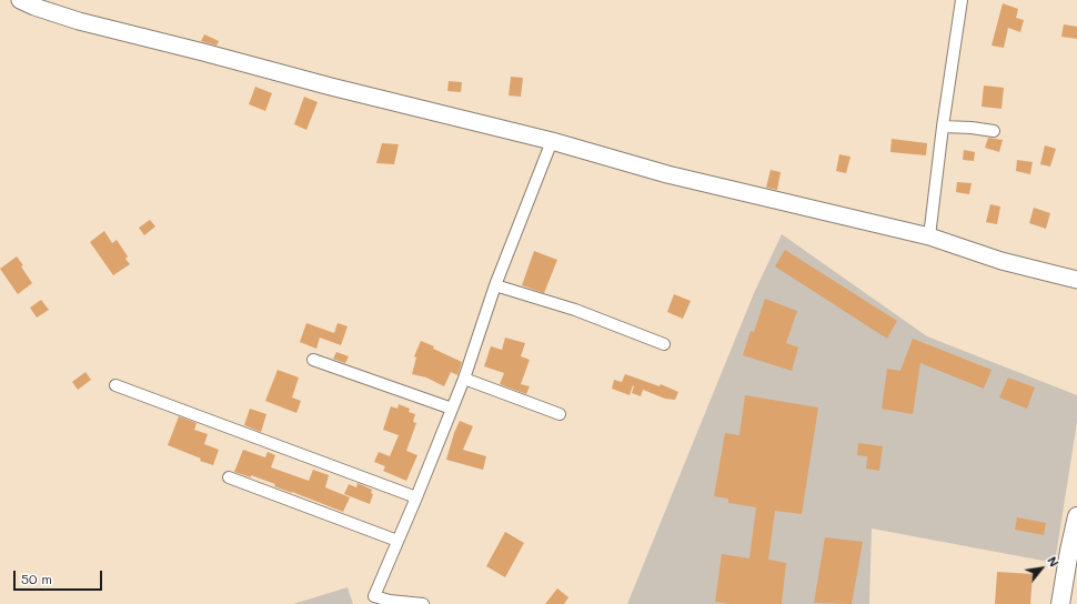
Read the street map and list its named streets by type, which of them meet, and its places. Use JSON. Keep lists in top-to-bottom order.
{
  "scale_bar": "50 m",
  "north": "top right"
}
